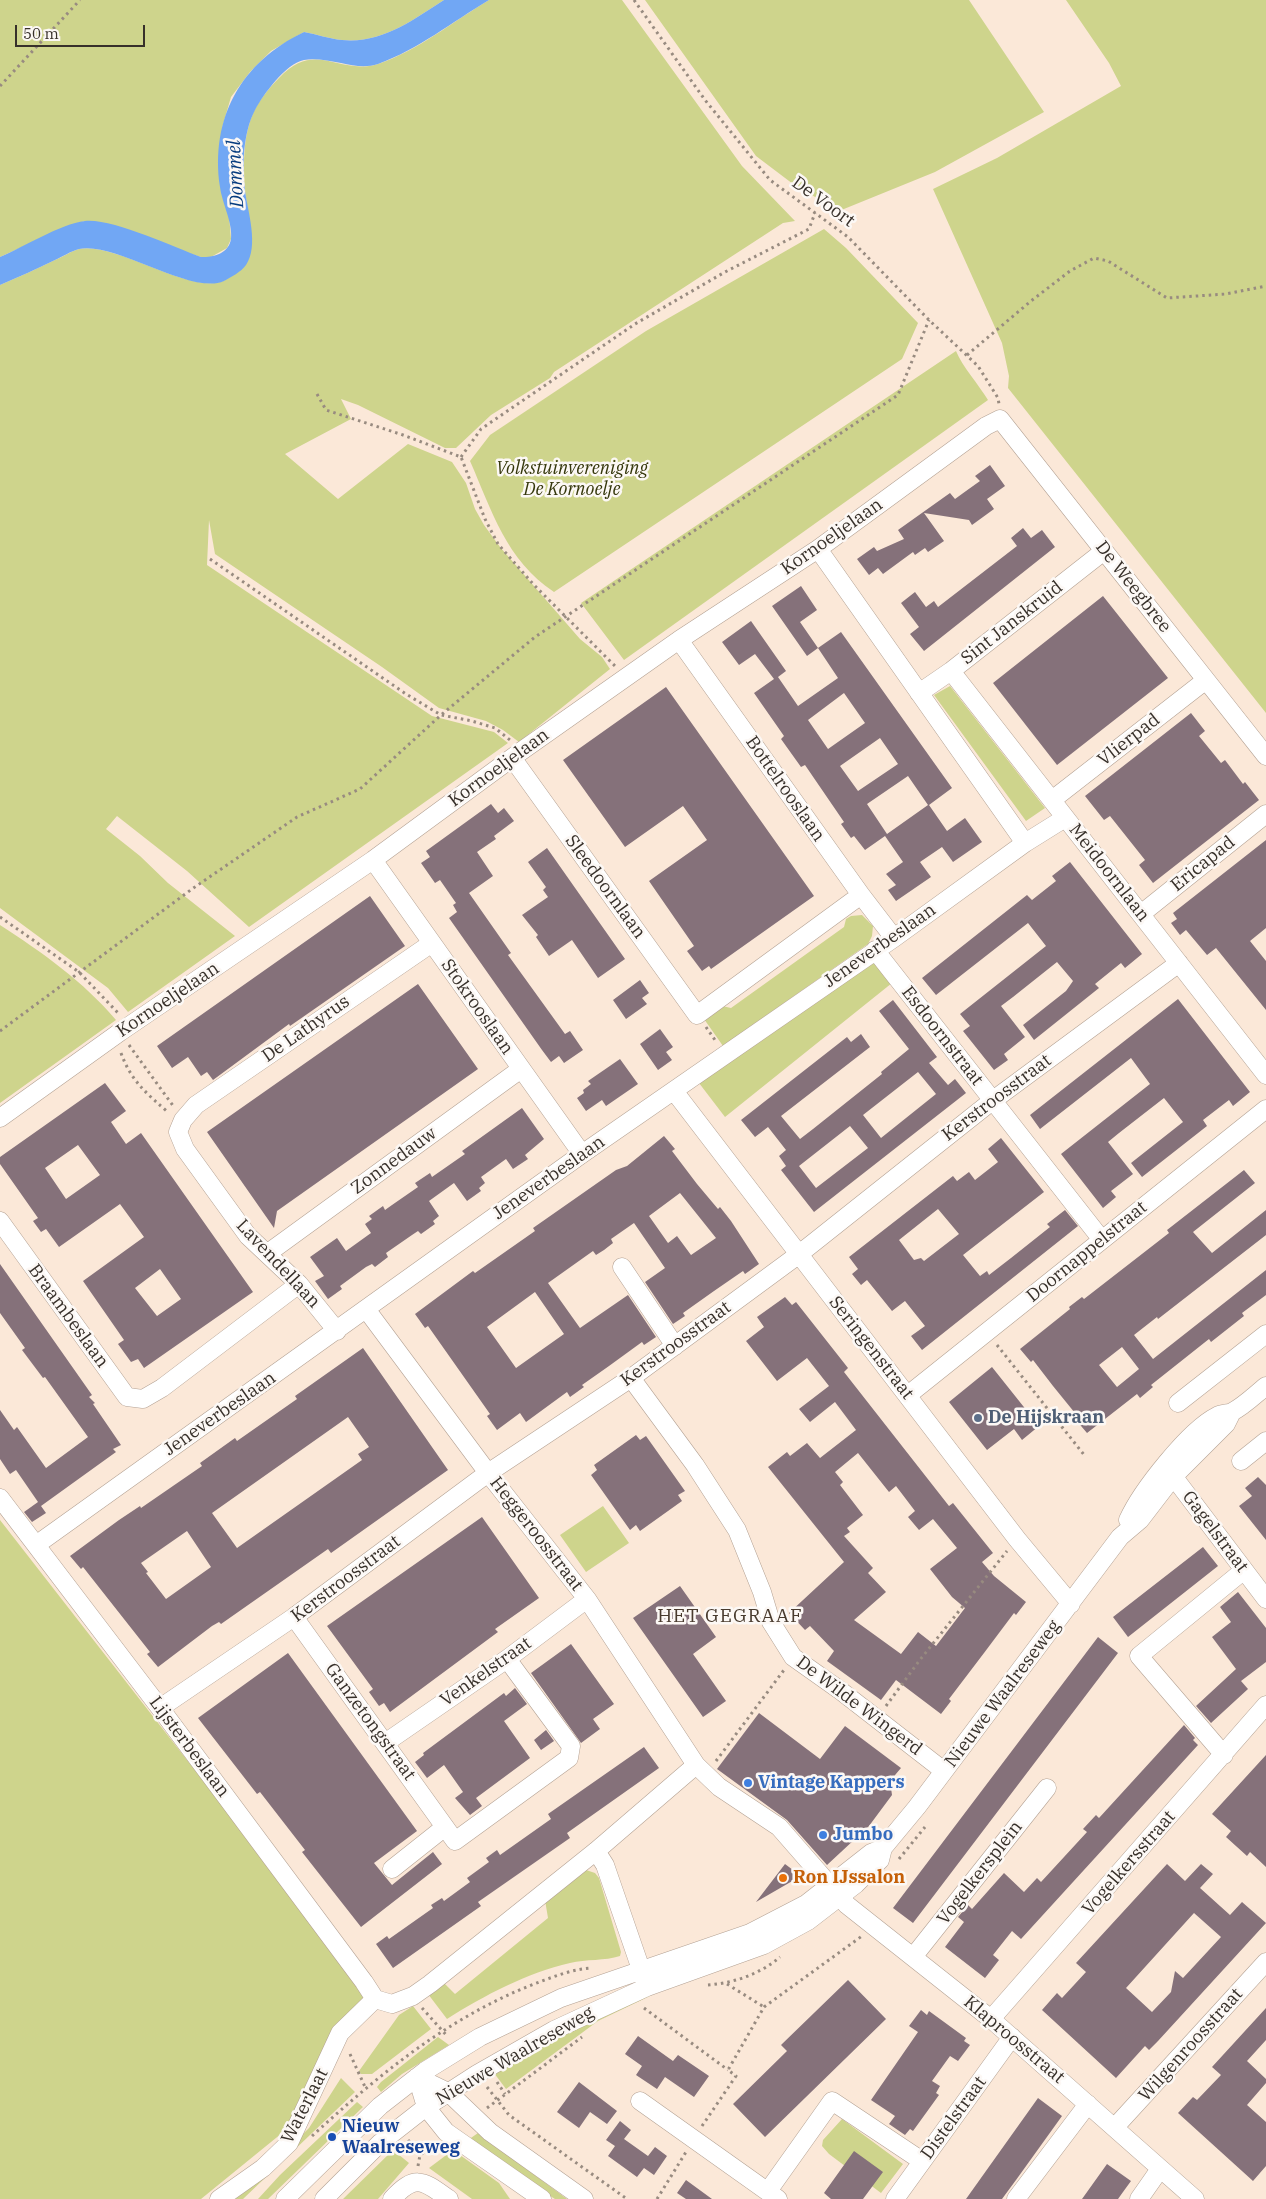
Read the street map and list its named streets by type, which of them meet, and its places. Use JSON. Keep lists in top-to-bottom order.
{
  "streets": {
    "street": [
      "Kornoeljelaan",
      "De Weegbree",
      "Sint Janskruid",
      "Vlierpad",
      "Bottelrooslaan",
      "Ericapad",
      "Meidoornlaan",
      "Sleedoornlaan",
      "Jeneverbeslaan",
      "Stokrooslaan",
      "De Lathyrus",
      "Esdoornstraat",
      "Kerstroosstraat",
      "Zonnedauw",
      "Doornappelstraat",
      "Lavendellaan",
      "Braambeslaan",
      "Seringenstraat",
      "Gagelstraat",
      "Heggeroosstraat",
      "Venkelstraat",
      "Nieuwe Waalreseweg",
      "De Wilde Wingerd",
      "Ganzetongstraat",
      "Lijsterbeslaan",
      "Vogelkersstraat",
      "Vogelkersplein",
      "Klaproosstraat",
      "Wilgenroosstraat",
      "Waterlaat",
      "Distelstraat"
    ],
    "path": ["De Voort"]
  },
  "crossings": [
    ["De Voort", "Kornoeljelaan"],
    ["De Voort", "De Weegbree"],
    ["Kornoeljelaan", "De Weegbree"],
    ["Kornoeljelaan", "Bottelrooslaan"],
    ["Kornoeljelaan", "Sleedoornlaan"],
    ["Kornoeljelaan", "Stokrooslaan"],
    ["De Weegbree", "Sint Janskruid"],
    ["De Weegbree", "Vlierpad"],
    ["Sint Janskruid", "Meidoornlaan"],
    ["Vlierpad", "Meidoornlaan"],
    ["Bottelrooslaan", "Jeneverbeslaan"],
    ["Ericapad", "Meidoornlaan"],
    ["Meidoornlaan", "Jeneverbeslaan"],
    ["Meidoornlaan", "Kerstroosstraat"],
    ["Jeneverbeslaan", "Stokrooslaan"],
    ["Jeneverbeslaan", "Esdoornstraat"],
    ["Jeneverbeslaan", "Lavendellaan"],
    ["Jeneverbeslaan", "Seringenstraat"],
    ["Jeneverbeslaan", "Heggeroosstraat"],
    ["Jeneverbeslaan", "Lijsterbeslaan"],
    ["Stokrooslaan", "De Lathyrus"],
    ["Stokrooslaan", "Zonnedauw"],
    ["De Lathyrus", "Lavendellaan"],
    ["Esdoornstraat", "Kerstroosstraat"],
    ["Esdoornstraat", "Doornappelstraat"],
    ["Kerstroosstraat", "Seringenstraat"],
    ["Kerstroosstraat", "Heggeroosstraat"],
    ["Kerstroosstraat", "De Wilde Wingerd"],
    ["Kerstroosstraat", "Ganzetongstraat"],
    ["Kerstroosstraat", "Lijsterbeslaan"],
    ["Zonnedauw", "Lavendellaan"],
    ["Doornappelstraat", "Seringenstraat"],
    ["Lavendellaan", "Braambeslaan"],
    ["Seringenstraat", "Nieuwe Waalreseweg"],
    ["Gagelstraat", "Nieuwe Waalreseweg"],
    ["Heggeroosstraat", "Venkelstraat"],
    ["Venkelstraat", "Ganzetongstraat"],
    ["Nieuwe Waalreseweg", "De Wilde Wingerd"],
    ["Nieuwe Waalreseweg", "Klaproosstraat"],
    ["Lijsterbeslaan", "Waterlaat"],
    ["Vogelkersstraat", "Klaproosstraat"],
    ["Vogelkersplein", "Klaproosstraat"],
    ["Klaproosstraat", "Wilgenroosstraat"],
    ["Klaproosstraat", "Distelstraat"]
  ],
  "districts": ["HET GEGRAAF"],
  "water": ["Dommel"],
  "parks": ["Volkstuinvereniging De Kornoelje"],
  "places": [
    "De Hijskraan",
    "Vintage Kappers",
    "Jumbo",
    "Ron IJssalon",
    "Nieuw Waalreseweg"
  ],
  "scale_bar": "50 m"
}
